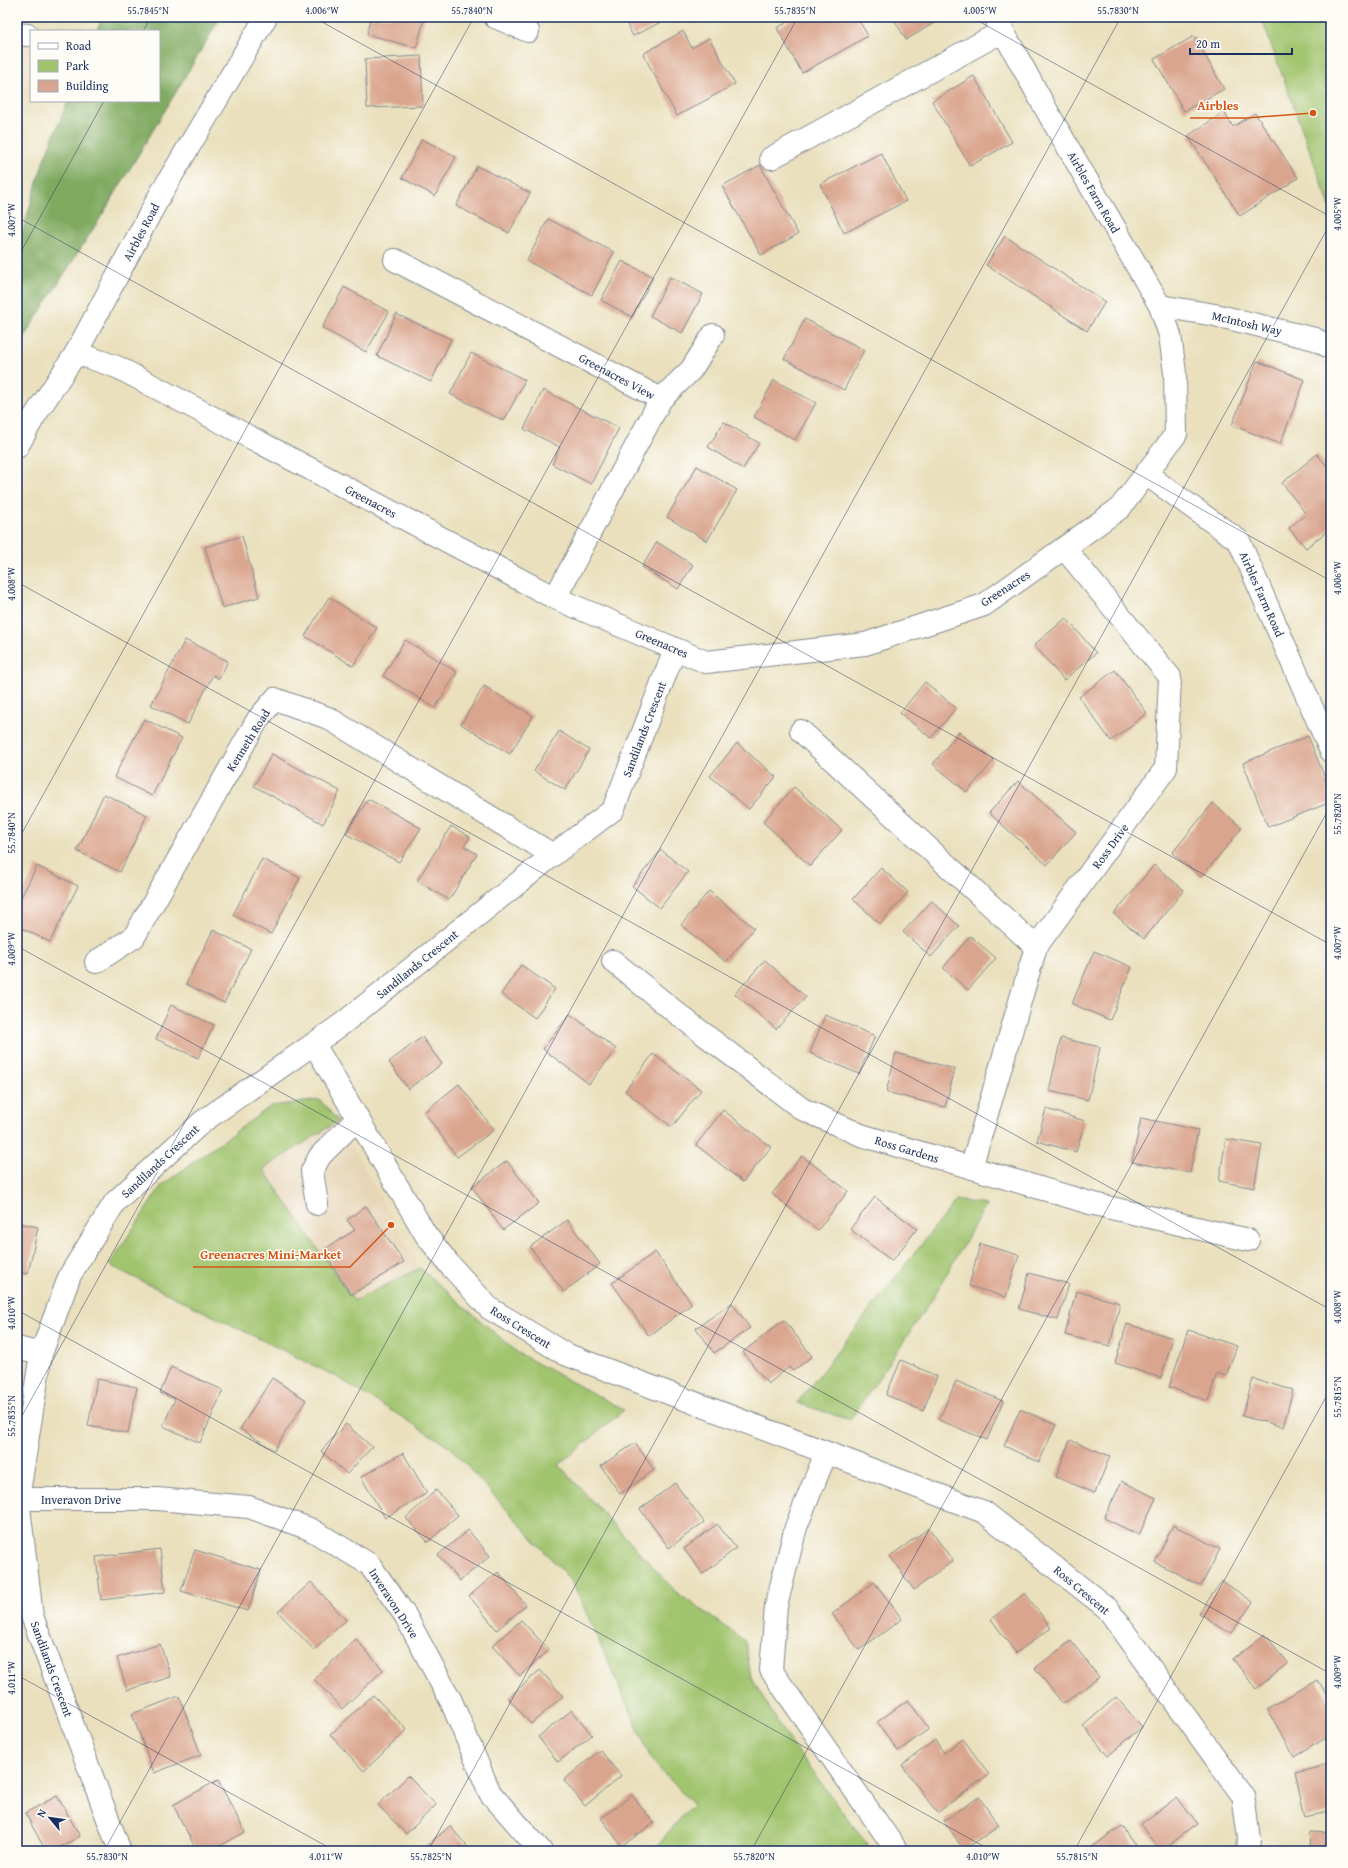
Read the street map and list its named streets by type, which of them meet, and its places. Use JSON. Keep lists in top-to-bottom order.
{
  "streets": {
    "street": [
      "Airbles Farm Road",
      "Airbles Road",
      "McIntosh Way",
      "Greenacres View",
      "Greenacres",
      "Sandilands Crescent",
      "Kenneth Road",
      "Ross Drive",
      "Ross Gardens",
      "Ross Crescent",
      "Inveravon Drive"
    ]
  },
  "crossings": [
    ["Airbles Farm Road", "McIntosh Way"],
    ["Airbles Farm Road", "Greenacres"],
    ["Airbles Road", "Greenacres"],
    ["Greenacres View", "Greenacres"],
    ["Greenacres", "Sandilands Crescent"],
    ["Greenacres", "Ross Drive"],
    ["Sandilands Crescent", "Kenneth Road"],
    ["Sandilands Crescent", "Ross Crescent"],
    ["Sandilands Crescent", "Inveravon Drive"],
    ["Ross Drive", "Ross Gardens"]
  ],
  "places": ["Airbles", "Greenacres Mini-Market"],
  "legend": ["Road", "Park", "Building"],
  "scale_bar": "20 m",
  "north": "top left",
  "coordinates": [
    "55.7845°N",
    "4.006°W",
    "55.7840°N",
    "55.7835°N",
    "4.005°W",
    "55.7830°N",
    "4.007°W",
    "4.008°W",
    "55.7820°N",
    "4.009°W",
    "4.010°W",
    "55.7815°N",
    "4.011°W",
    "55.7825°N"
  ]
}
